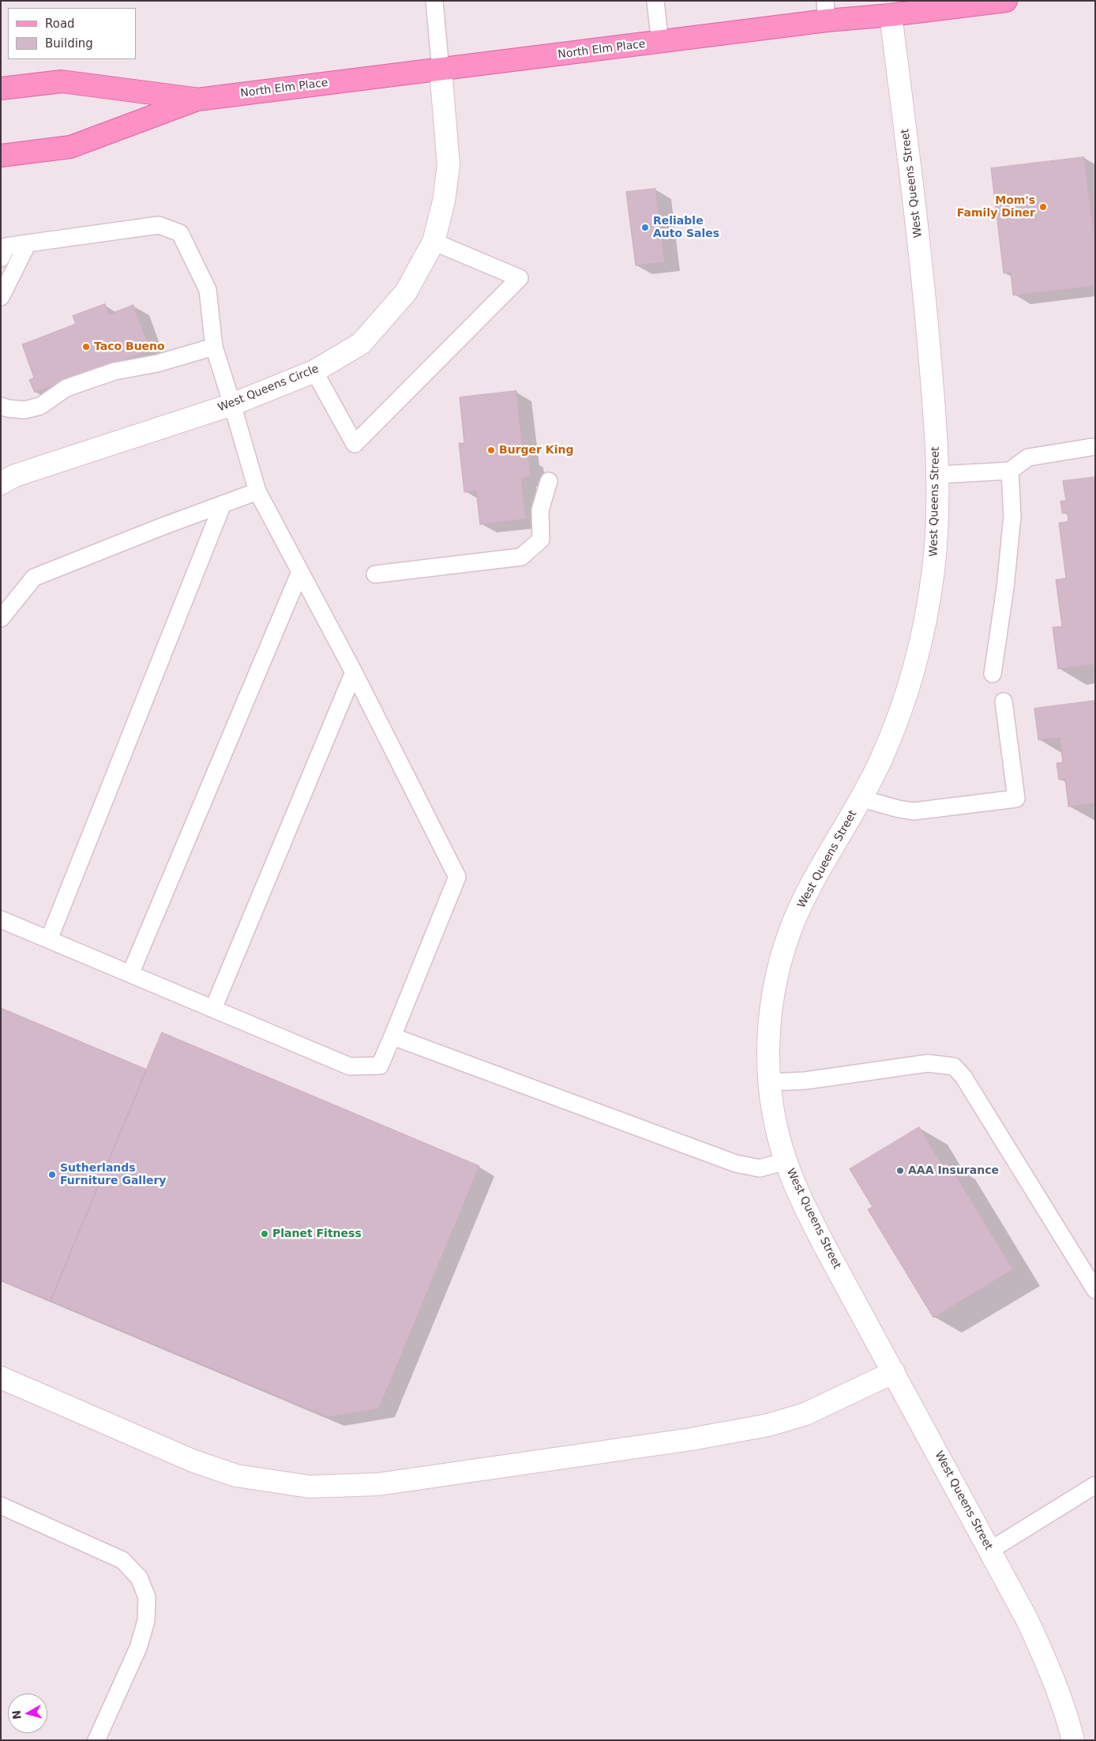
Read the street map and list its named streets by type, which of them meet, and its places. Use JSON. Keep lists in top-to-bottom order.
{
  "streets": {
    "main road": ["North Elm Place"],
    "street": ["West Queens Street", "West Queens Circle"]
  },
  "crossings": [
    ["North Elm Place", "West Queens Street"],
    ["North Elm Place", "West Queens Circle"]
  ],
  "places": [
    "Mom's Family Diner",
    "Reliable Auto Sales",
    "Taco Bueno",
    "Burger King",
    "AAA Insurance",
    "Sutherlands Furniture Gallery",
    "Planet Fitness"
  ],
  "legend": ["Road", "Building"],
  "north": "left"
}
